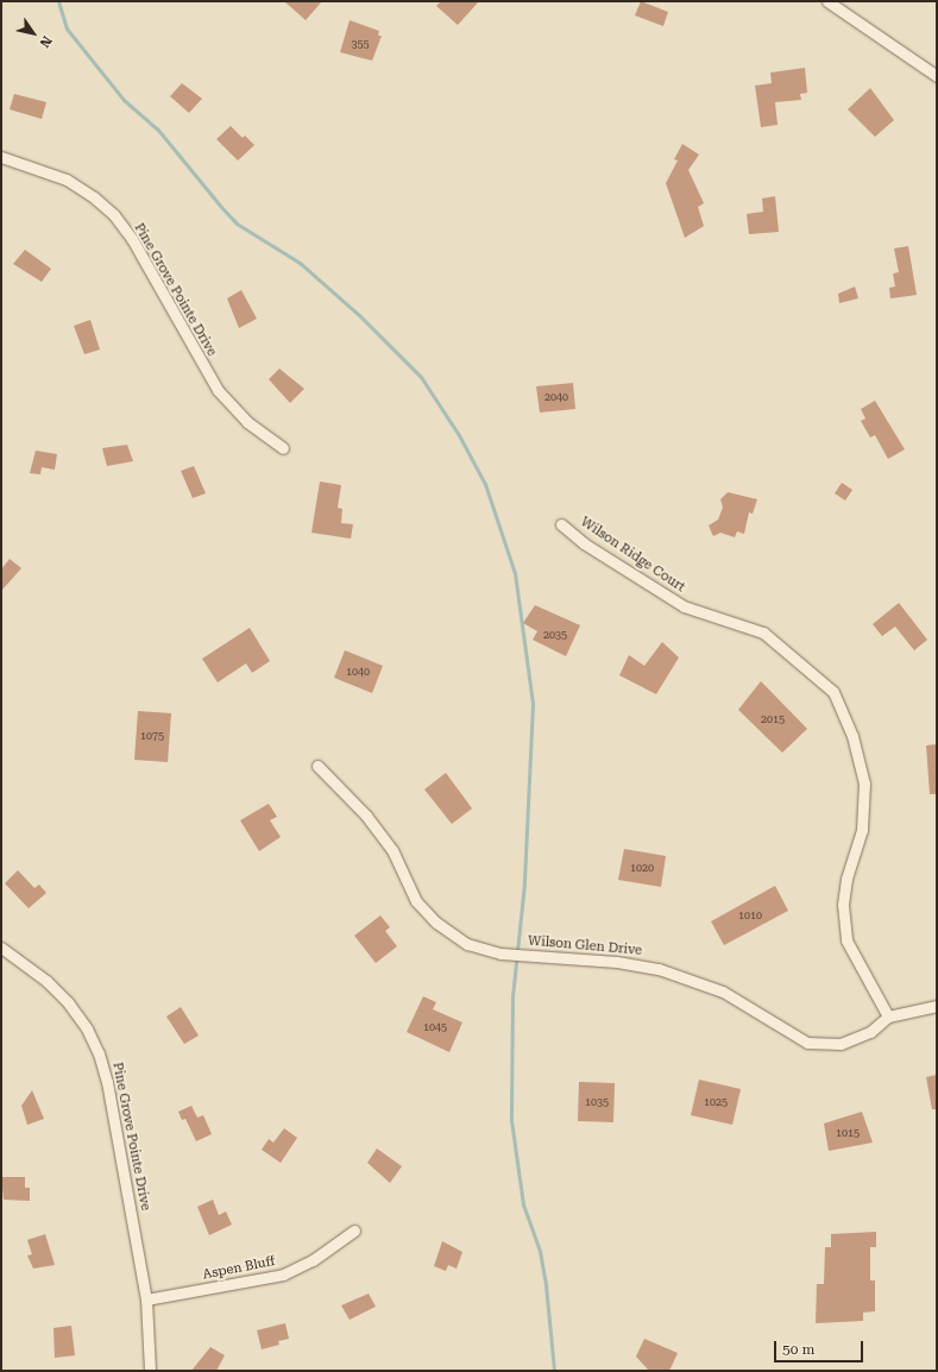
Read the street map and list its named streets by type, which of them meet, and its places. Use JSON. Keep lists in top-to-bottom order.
{
  "streets": {
    "street": [
      "Pine Grove Pointe Drive",
      "Wilson Ridge Court",
      "Wilson Glen Drive",
      "Aspen Bluff"
    ]
  },
  "crossings": [
    ["Pine Grove Pointe Drive", "Aspen Bluff"],
    ["Wilson Ridge Court", "Wilson Glen Drive"]
  ],
  "house_numbers": [
    "355",
    "2040",
    "2035",
    "1040",
    "2015",
    "1075",
    "1020",
    "1010",
    "1045",
    "1035",
    "1025",
    "1015"
  ],
  "scale_bar": "50 m",
  "north": "bottom right"
}
